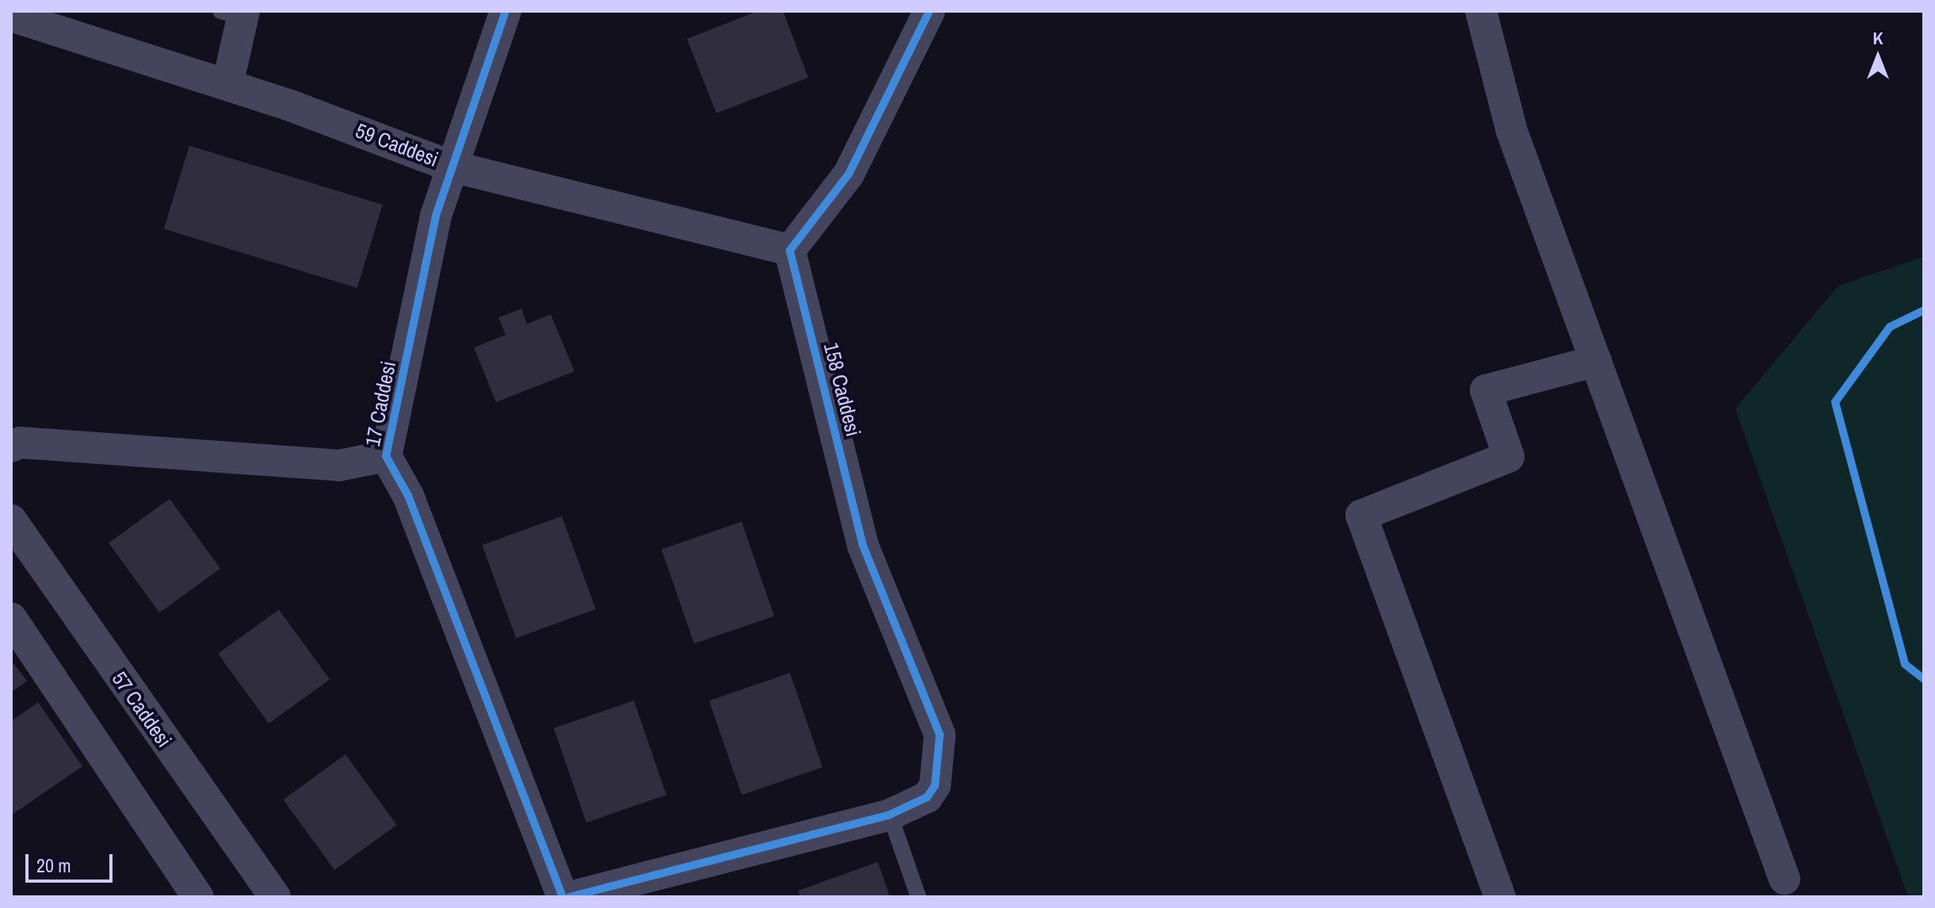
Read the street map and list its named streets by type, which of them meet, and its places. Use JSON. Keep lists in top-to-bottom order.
{
  "streets": {
    "street": [
      "59 Caddesi",
      "158 Caddesi",
      "17 Caddesi",
      "57 Caddesi"
    ]
  },
  "crossings": [
    ["59 Caddesi", "158 Caddesi"],
    ["59 Caddesi", "17 Caddesi"]
  ],
  "scale_bar": "20 m",
  "north": "top"
}
